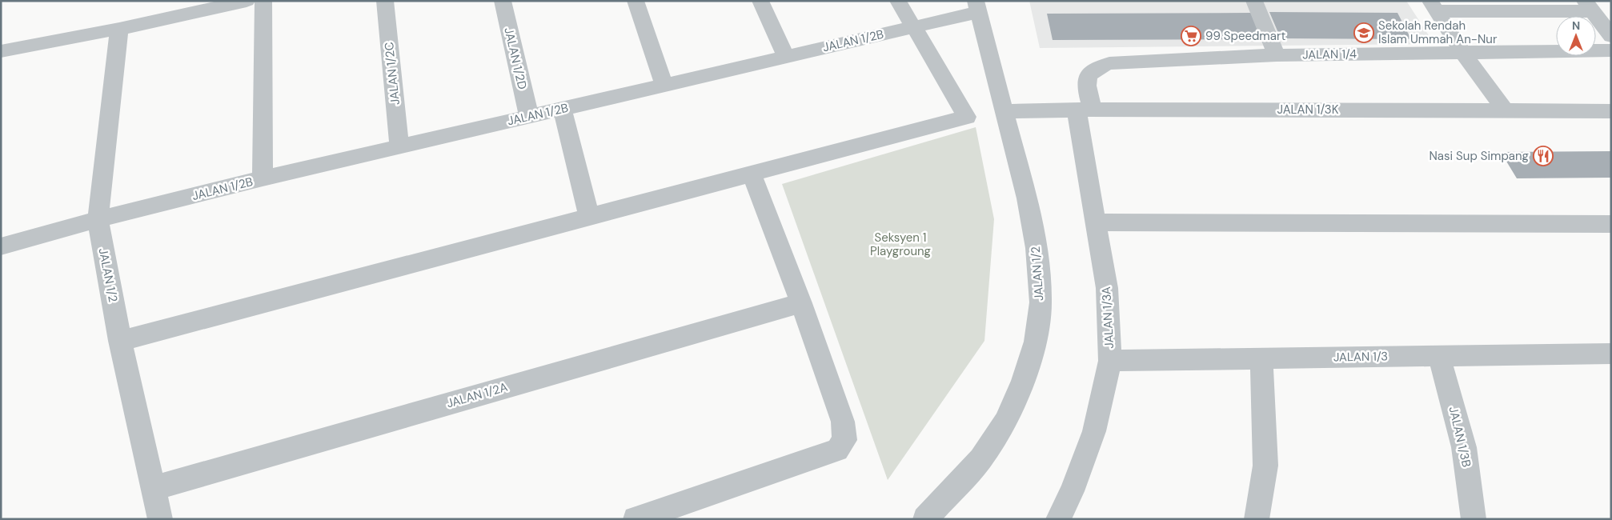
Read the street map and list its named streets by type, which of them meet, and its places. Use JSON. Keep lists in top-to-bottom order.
{
  "streets": {
    "street": [
      "JALAN 1/2B",
      "JALAN 1/4",
      "JALAN 1/2D",
      "JALAN 1/2C",
      "JALAN 1/3K",
      "JALAN 1/2",
      "JALAN 1/3A",
      "JALAN 1/3",
      "JALAN 1/2A",
      "JALAN 1/3B"
    ]
  },
  "crossings": [
    ["JALAN 1/2B", "JALAN 1/2D"],
    ["JALAN 1/2B", "JALAN 1/2C"],
    ["JALAN 1/2B", "JALAN 1/2"],
    ["JALAN 1/4", "JALAN 1/3K"],
    ["JALAN 1/4", "JALAN 1/3A"],
    ["JALAN 1/3K", "JALAN 1/2"],
    ["JALAN 1/3K", "JALAN 1/3A"],
    ["JALAN 1/2", "JALAN 1/2A"],
    ["JALAN 1/3A", "JALAN 1/3"],
    ["JALAN 1/3", "JALAN 1/3B"]
  ],
  "parks": ["Seksyen 1 Playgroung"],
  "places": {
    "school or university": ["Sekolah Rendah Islam Ummah An-Nur"],
    "supermarket": ["99 Speedmart"],
    "restaurant": ["Nasi Sup Simpang"]
  },
  "north": "top"
}
